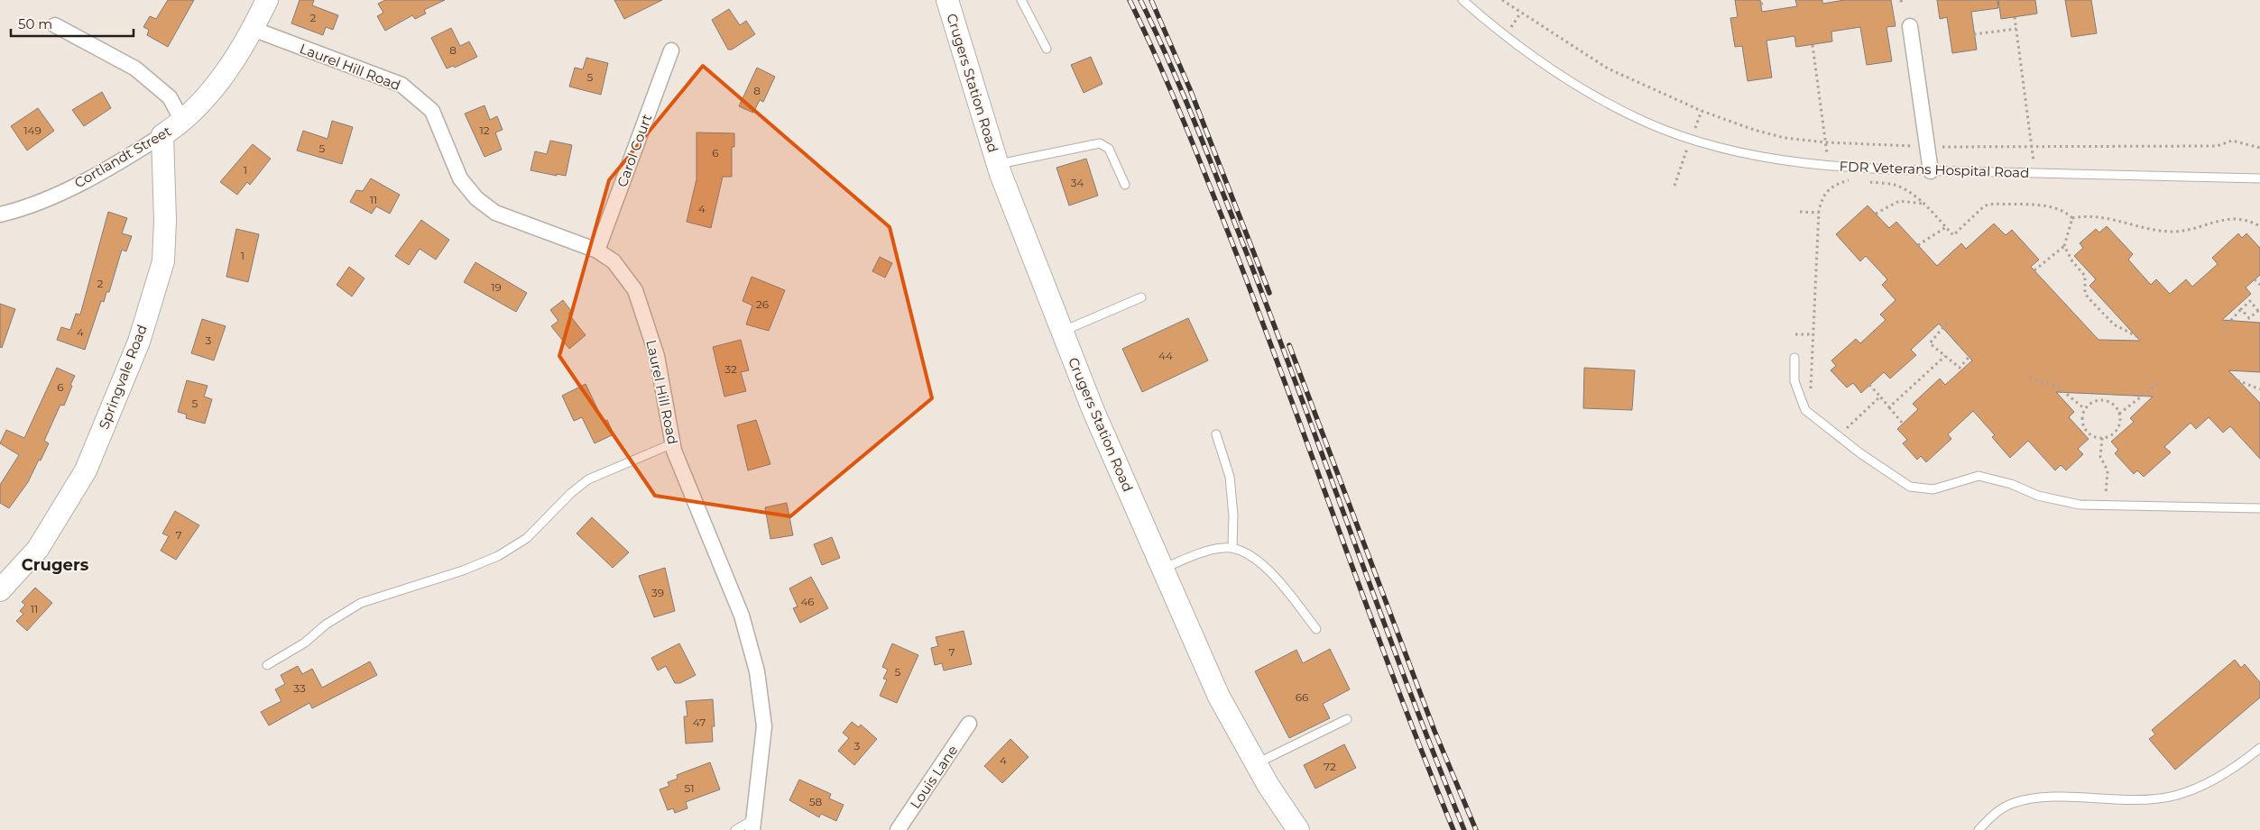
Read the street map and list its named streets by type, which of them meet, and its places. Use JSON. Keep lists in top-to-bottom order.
{
  "streets": {
    "street": [
      "Laurel Hill Road",
      "Crugers Station Road",
      "Carol Court",
      "Cortlandt Street",
      "Springvale Road",
      "Louis Lane"
    ],
    "lane": ["FDR Veterans Hospital Road"]
  },
  "crossings": [
    ["Laurel Hill Road", "Carol Court"],
    ["Laurel Hill Road", "Cortlandt Street"],
    ["Cortlandt Street", "Springvale Road"]
  ],
  "districts": ["Crugers"],
  "house_numbers": [
    "2",
    "8",
    "5",
    "8",
    "149",
    "12",
    "5",
    "6",
    "1",
    "34",
    "11",
    "4",
    "1",
    "2",
    "19",
    "26",
    "4",
    "3",
    "44",
    "32",
    "6",
    "5",
    "7",
    "39",
    "46",
    "11",
    "7",
    "5",
    "33",
    "66",
    "47",
    "3",
    "4",
    "72",
    "51",
    "58"
  ],
  "scale_bar": "50 m"
}
